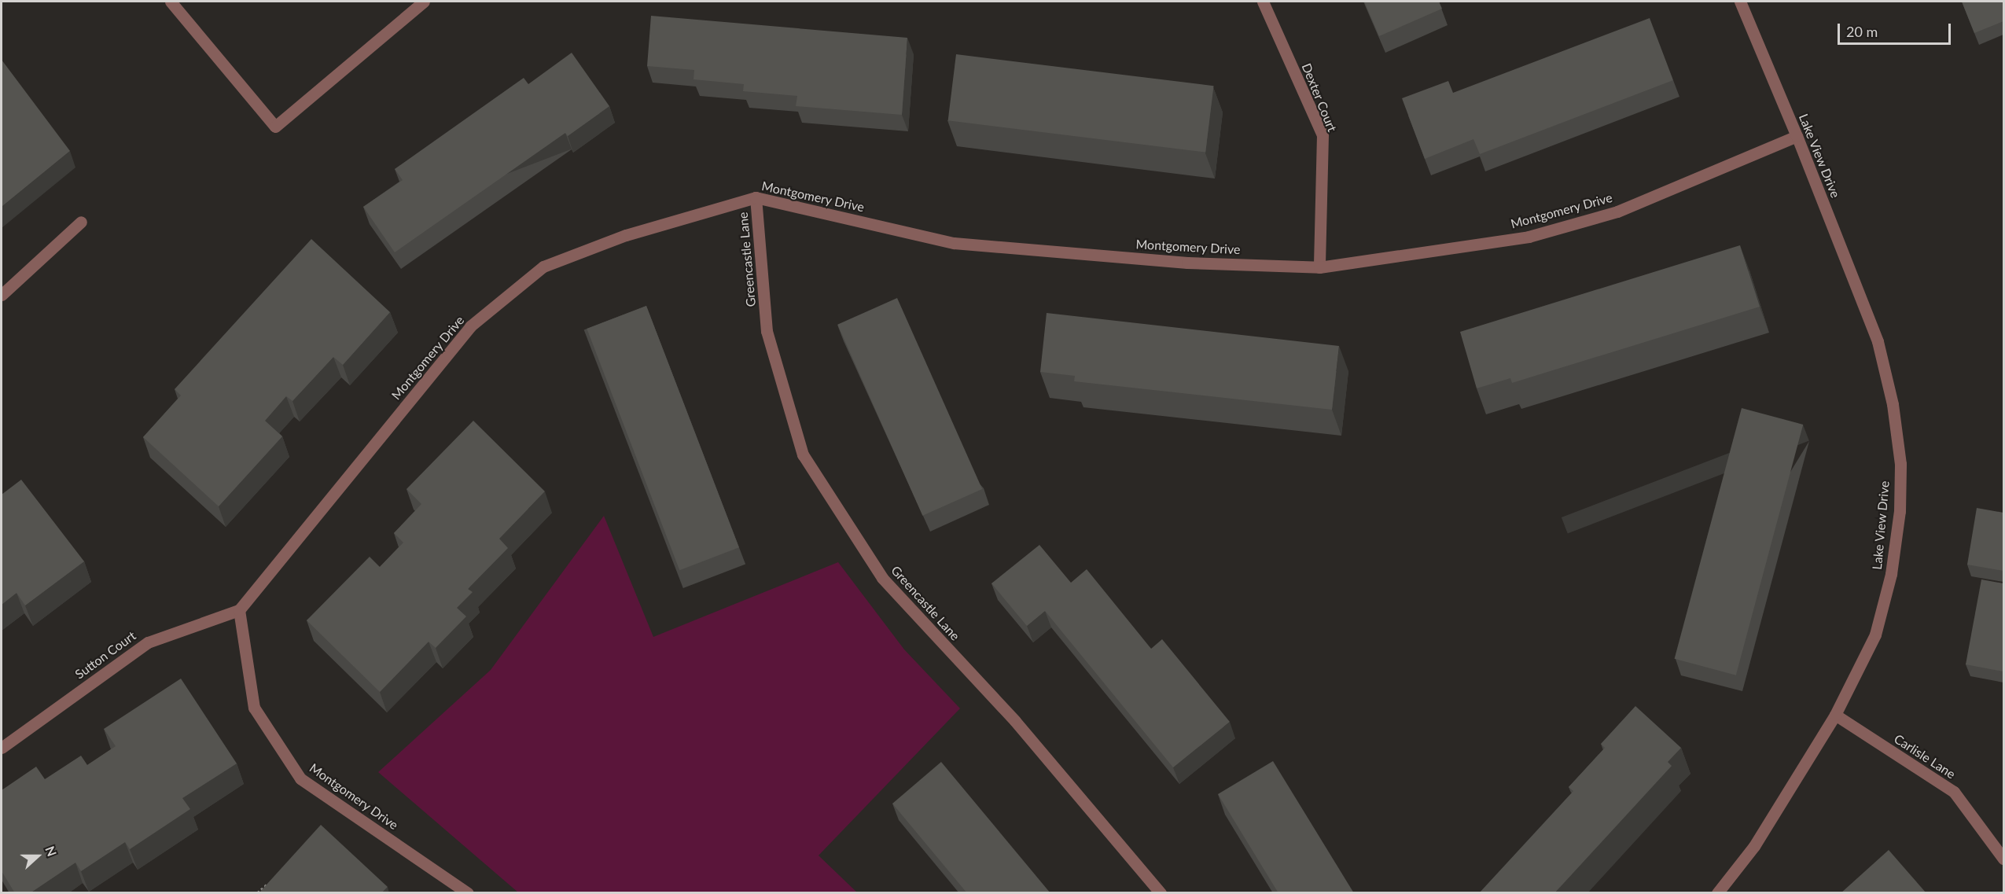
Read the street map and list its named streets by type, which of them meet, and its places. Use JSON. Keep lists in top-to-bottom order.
{
  "streets": {
    "street": [
      "Dexter Court",
      "Lake View Drive",
      "Montgomery Drive",
      "Greencastle Lane",
      "Sutton Court",
      "Carlisle Lane"
    ]
  },
  "crossings": [
    ["Dexter Court", "Montgomery Drive"],
    ["Lake View Drive", "Montgomery Drive"],
    ["Lake View Drive", "Carlisle Lane"],
    ["Montgomery Drive", "Greencastle Lane"],
    ["Montgomery Drive", "Sutton Court"]
  ],
  "scale_bar": "20 m",
  "north": "right"
}
